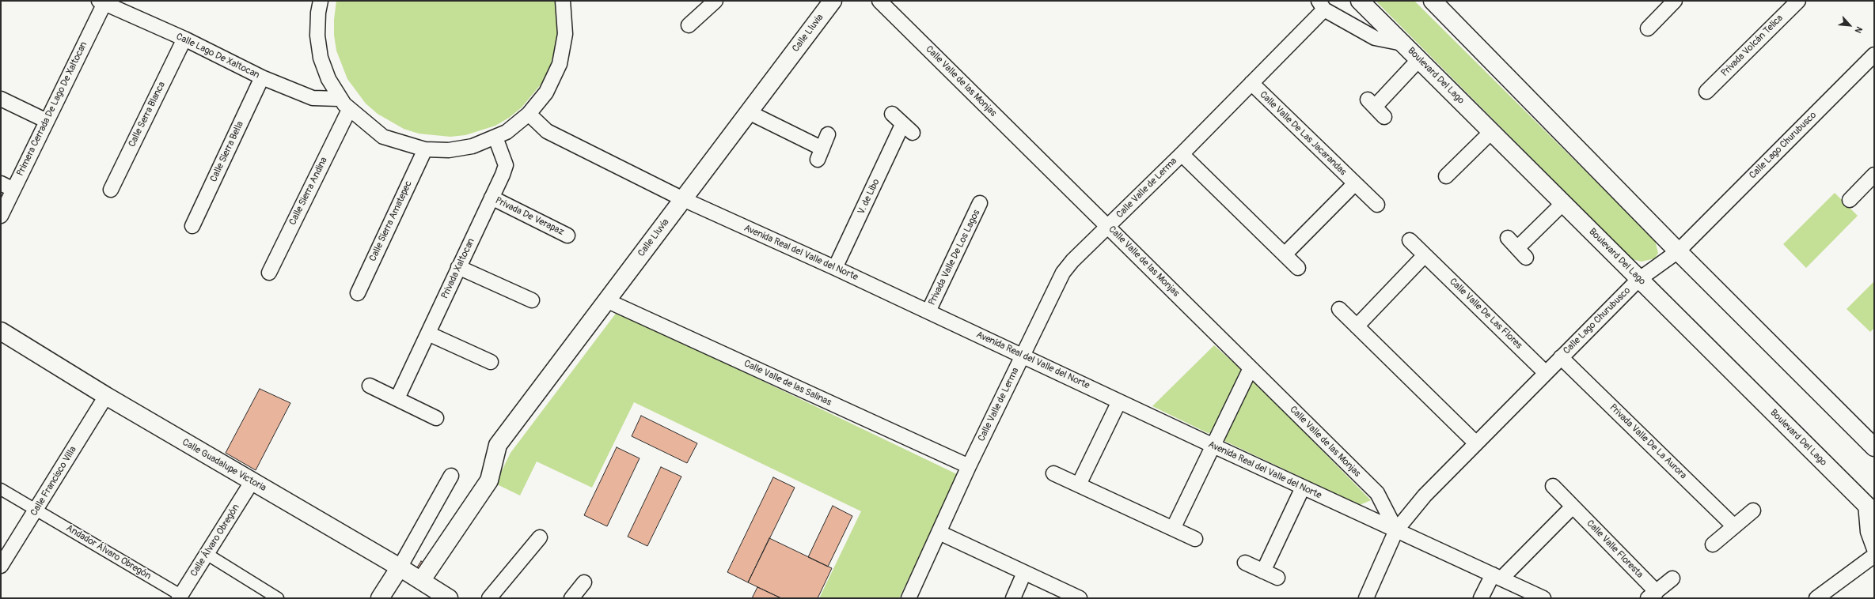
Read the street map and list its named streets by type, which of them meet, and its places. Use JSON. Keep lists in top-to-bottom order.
{
  "streets": {
    "street": [
      "Calle Lluvia",
      "Privada Volcán Telica",
      "Calle Lago De Xaltocan",
      "Boulevard Del Lago",
      "Calle Valle de las Monjas",
      "Primera Cerrada De Lago De Xaltocan",
      "Calle Serra Blanca",
      "Calle Valle De Las Jacarandas",
      "Calle Lago Churubusco",
      "Calle Sierra Bella",
      "Calle Valle de Lerma",
      "Calle Sierra Andina",
      "V. de Libo",
      "Privada De Verapaz",
      "Calle Sierra Amatepec",
      "Avenida Real del Valle del Norte",
      "Privada Valle De Los Lagos",
      "Privada Xaltocan",
      "Calle Valle De Las Flores",
      "Calle Valle de las Salinas",
      "Privada Valle De La Aurora",
      "Calle Guadalupe Victoria",
      "Calle Francisco Villa",
      "Calle Álvaro Obregón",
      "Calle Valle Floresta",
      "Andador Álvaro Obregón"
    ]
  },
  "crossings": [
    ["Calle Lluvia", "Avenida Real del Valle del Norte"],
    ["Calle Lluvia", "Calle Valle de las Salinas"],
    ["Calle Lluvia", "Calle Guadalupe Victoria"],
    ["Calle Lago De Xaltocan", "Primera Cerrada De Lago De Xaltocan"],
    ["Calle Lago De Xaltocan", "Calle Serra Blanca"],
    ["Calle Lago De Xaltocan", "Calle Sierra Bella"],
    ["Boulevard Del Lago", "Calle Lago Churubusco"],
    ["Calle Valle de las Monjas", "Calle Lago Churubusco"],
    ["Calle Valle de las Monjas", "Calle Valle de Lerma"],
    ["Calle Valle de las Monjas", "Avenida Real del Valle del Norte"],
    ["Calle Valle De Las Jacarandas", "Calle Valle de Lerma"],
    ["Calle Lago Churubusco", "Avenida Real del Valle del Norte"],
    ["Calle Lago Churubusco", "Calle Valle De Las Flores"],
    ["Calle Lago Churubusco", "Privada Valle De La Aurora"],
    ["Calle Valle de Lerma", "Avenida Real del Valle del Norte"],
    ["Calle Valle de Lerma", "Calle Valle de las Salinas"],
    ["V. de Libo", "Avenida Real del Valle del Norte"],
    ["Privada De Verapaz", "Privada Xaltocan"],
    ["Avenida Real del Valle del Norte", "Privada Valle De Los Lagos"],
    ["Calle Guadalupe Victoria", "Calle Francisco Villa"],
    ["Calle Guadalupe Victoria", "Calle Álvaro Obregón"],
    ["Calle Francisco Villa", "Andador Álvaro Obregón"],
    ["Calle Álvaro Obregón", "Andador Álvaro Obregón"]
  ],
  "north": "bottom right"
}
